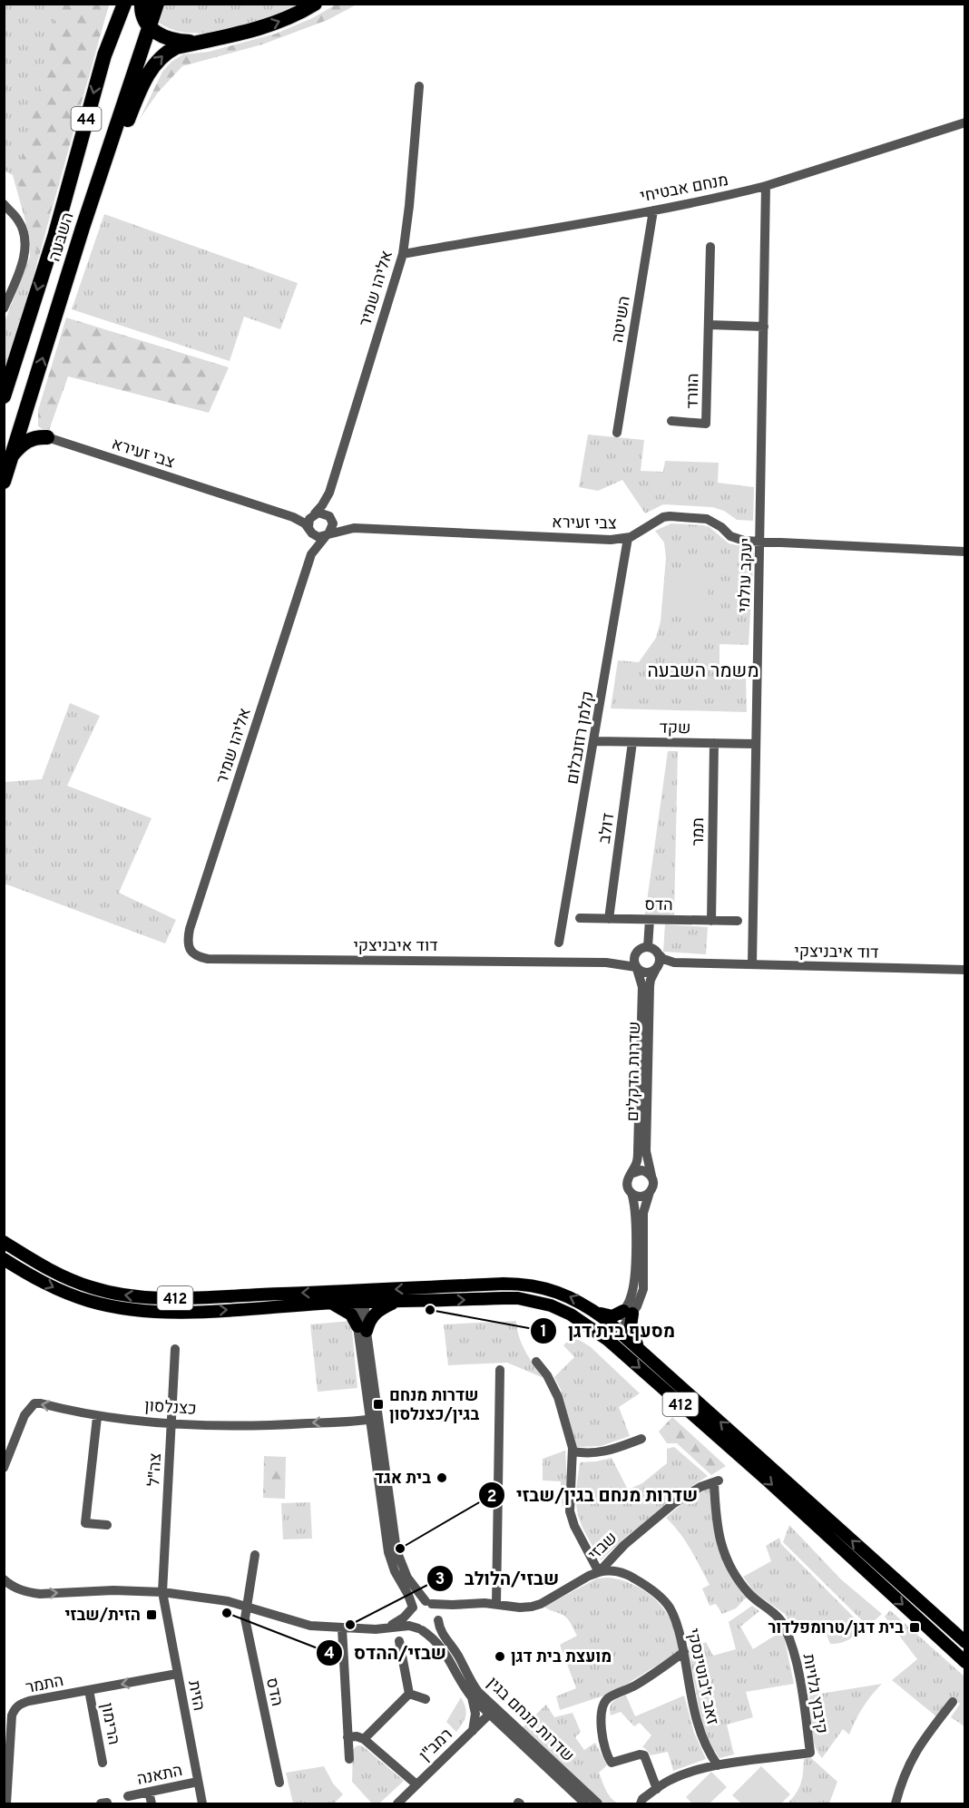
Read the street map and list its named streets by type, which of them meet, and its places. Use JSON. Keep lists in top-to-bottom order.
{
  "streets": {
    "highway": ["44", "השבעה"],
    "main road": ["412"],
    "street": [
      "מנחם אבטיחי",
      "אליהו שמיר",
      "השיטה",
      "הוורד",
      "צבי זעירא",
      "יעקב עולמי",
      "שקד",
      "קלמן רוזנבלום",
      "דולב",
      "תמר",
      "הדס",
      "דוד איבניצקי",
      "שדרות הדקלים",
      "כצנלסון",
      "צה\"ל",
      "שבזי",
      "זאב ז'בוטינסקי",
      "התמר",
      "קיבוץ גלויות",
      "הזית",
      "שדרות מנחם בגין",
      "הרימון",
      "רמב\"ן",
      "התאנה"
    ]
  },
  "crossings": [
    ["מנחם אבטיחי", "אליהו שמיר"],
    ["מנחם אבטיחי", "השיטה"],
    ["מנחם אבטיחי", "יעקב עולמי"],
    ["אליהו שמיר", "צבי זעירא"],
    ["אליהו שמיר", "דוד איבניצקי"],
    ["צבי זעירא", "יעקב עולמי"],
    ["צבי זעירא", "קלמן רוזנבלום"],
    ["יעקב עולמי", "שקד"],
    ["יעקב עולמי", "דוד איבניצקי"],
    ["שקד", "קלמן רוזנבלום"],
    ["שקד", "דולב"],
    ["שקד", "תמר"],
    ["דולב", "הדס"],
    ["תמר", "הדס"],
    ["דוד איבניצקי", "שדרות הדקלים"],
    ["כצנלסון", "צה\"ל"],
    ["צה\"ל", "הזית"],
    ["שבזי", "זאב ז'בוטינסקי"],
    ["שבזי", "קיבוץ גלויות"],
    ["שבזי", "שדרות מנחם בגין"],
    ["זאב ז'בוטינסקי", "קיבוץ גלויות"],
    ["התמר", "הזית"],
    ["התמר", "הרימון"],
    ["הזית", "התאנה"],
    ["שדרות מנחם בגין", "רמב\"ן"]
  ],
  "one_way": ["כצנלסון"],
  "districts": ["משמר השבעה"],
  "places": {
    "other": [
      "מסעף בית דגן",
      "בית אגד",
      "שדרות מנחם בגין/שבזי",
      "שבזי/ההדס",
      "שבזי/הלולב",
      "מועצת בית דגן"
    ],
    "transit": ["שדרות מנחם בגין/כצנלסון", "הזית/שבזי", "בית דגן/טרומפלדור"]
  }
}
